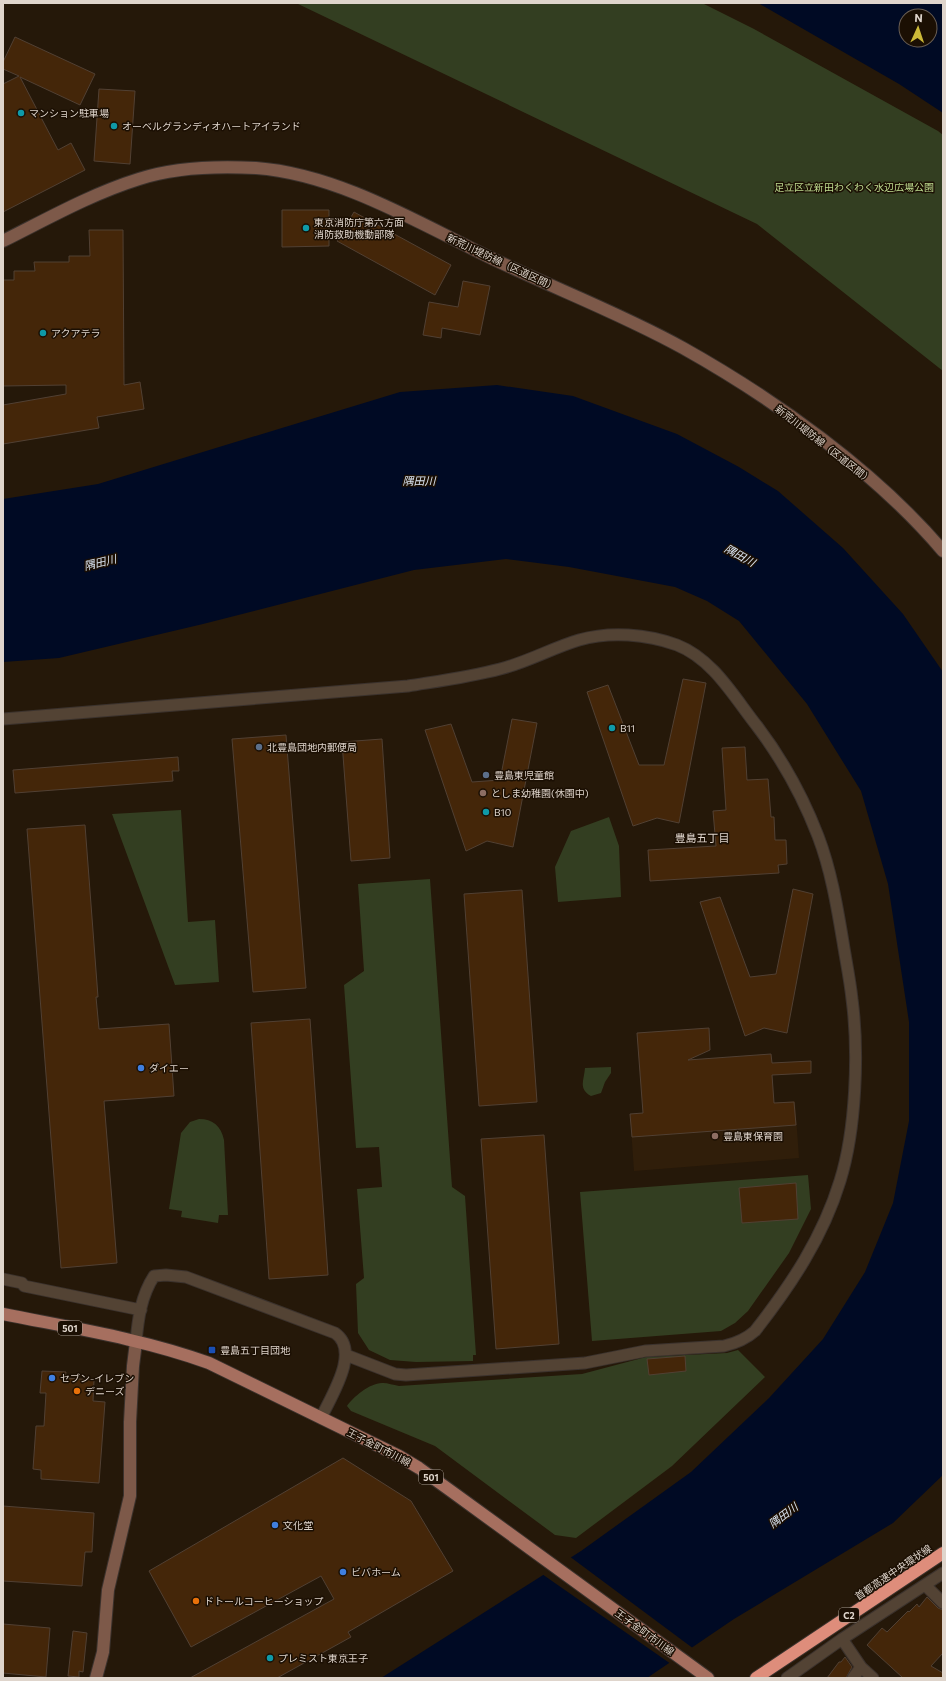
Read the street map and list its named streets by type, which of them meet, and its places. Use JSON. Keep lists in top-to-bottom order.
{
  "streets": {
    "highway": ["首都高速中央環状線", "C2"],
    "main road": ["501", "王子金町市川線"],
    "street": ["新荒川堤防線（区道区間）"]
  },
  "districts": ["豊島五丁目"],
  "water": ["隅田川"],
  "parks": ["足立区立新田わくわく水辺広場公園"],
  "places": {
    "other": [
      "マンション駐車場",
      "オーベルグランディオハートアイランド",
      "東京消防庁第六方面 消防救助機動部隊",
      "アクアテラ",
      "B11",
      "北豊島団地内郵便局",
      "豊島東児童館",
      "としま幼稚園(休園中)",
      "B10",
      "ダイエー",
      "豊島東保育園",
      "セブン-イレブン",
      "デニーズ",
      "文化堂",
      "ビバホーム",
      "ドトールコーヒーショップ",
      "プレミスト東京王子"
    ],
    "transit": ["豊島五丁目団地"]
  },
  "north": "top"
}
